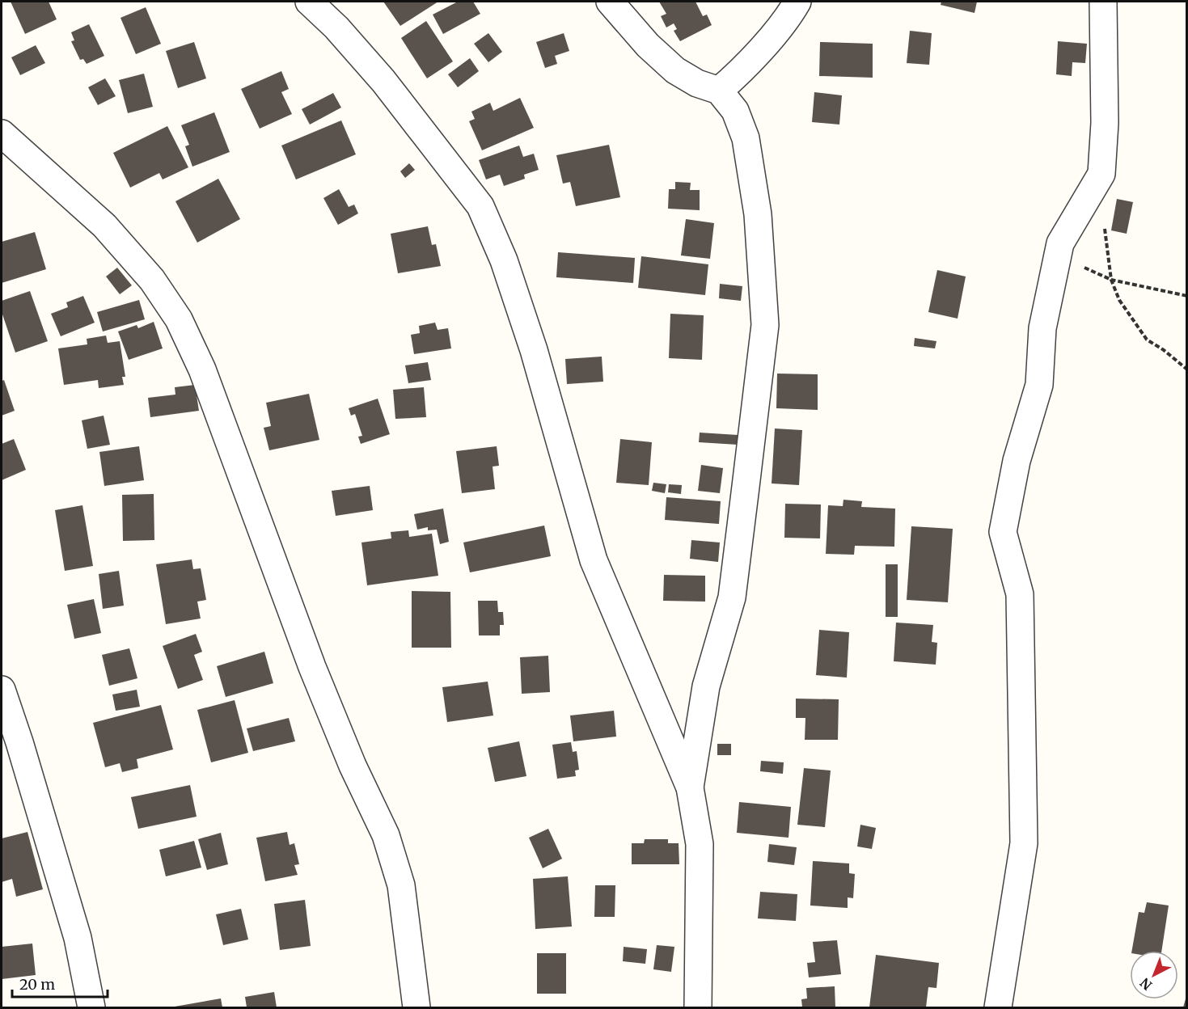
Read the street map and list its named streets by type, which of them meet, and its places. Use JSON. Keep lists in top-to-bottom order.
{
  "scale_bar": "20 m",
  "north": "bottom left"
}
